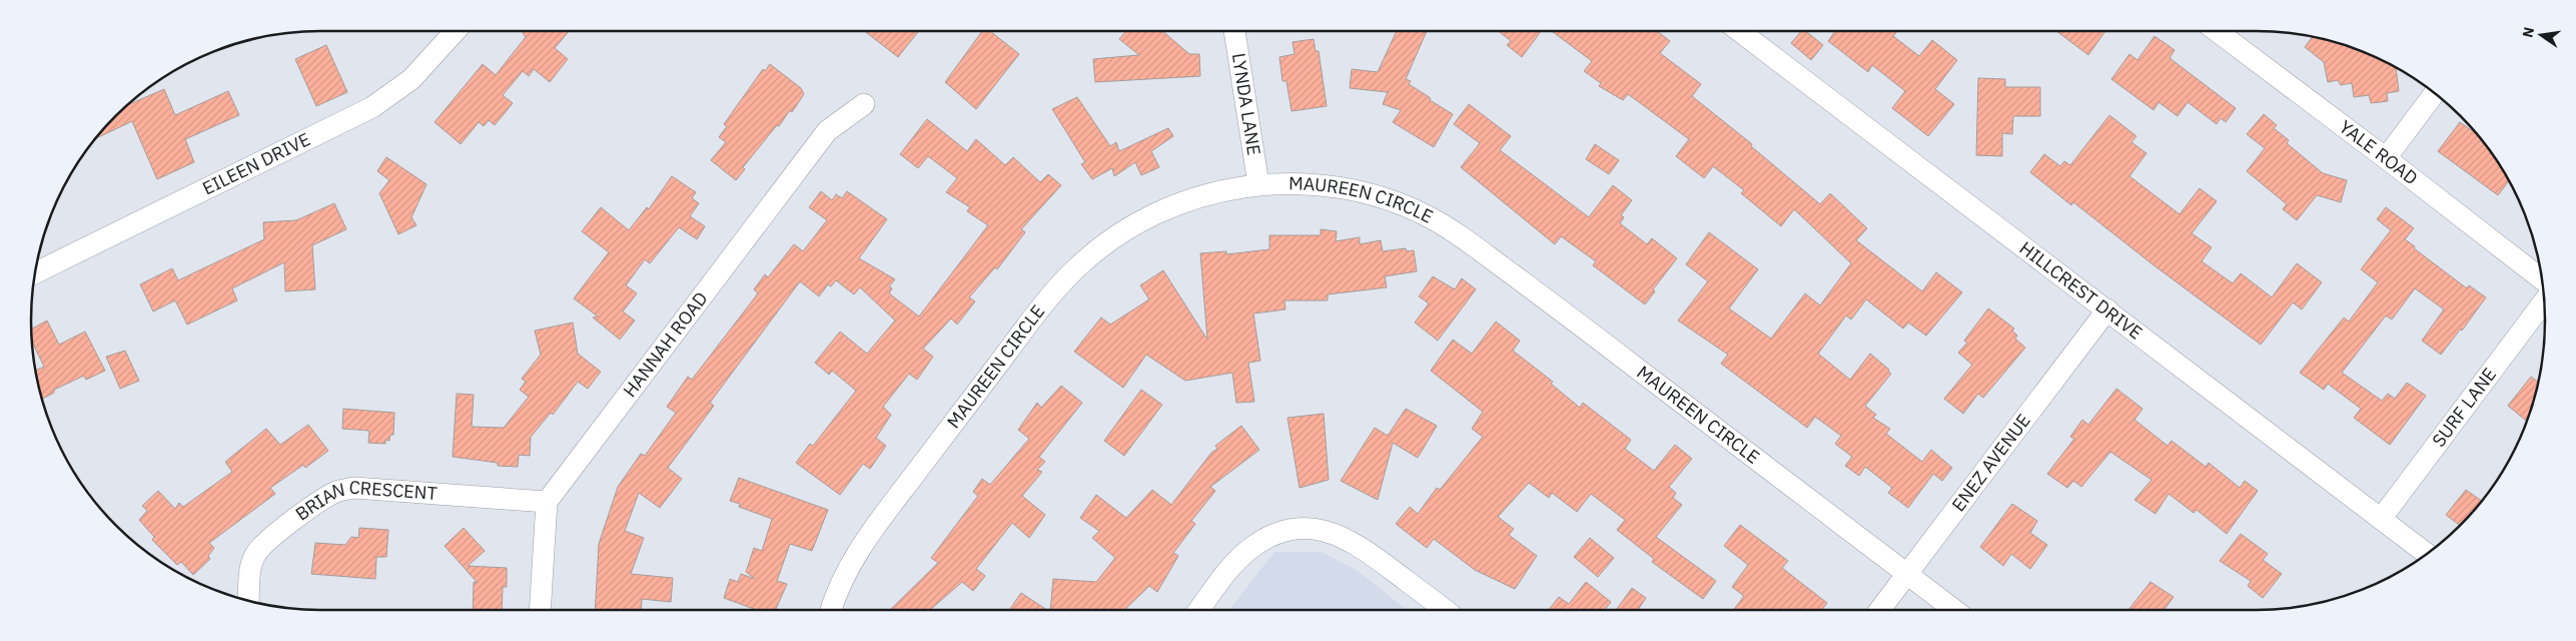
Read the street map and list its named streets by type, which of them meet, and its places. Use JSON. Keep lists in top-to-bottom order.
{
  "streets": {
    "street": [
      "LYNDA LANE",
      "YALE ROAD",
      "EILEEN DRIVE",
      "MAUREEN CIRCLE",
      "HILLCREST DRIVE",
      "HANNAH ROAD",
      "SURF LANE",
      "ENEZ AVENUE",
      "BRIAN CRESCENT"
    ]
  },
  "crossings": [
    ["LYNDA LANE", "MAUREEN CIRCLE"],
    ["MAUREEN CIRCLE", "ENEZ AVENUE"],
    ["HILLCREST DRIVE", "SURF LANE"],
    ["HILLCREST DRIVE", "ENEZ AVENUE"],
    ["HANNAH ROAD", "BRIAN CRESCENT"]
  ],
  "north": "left"
}
